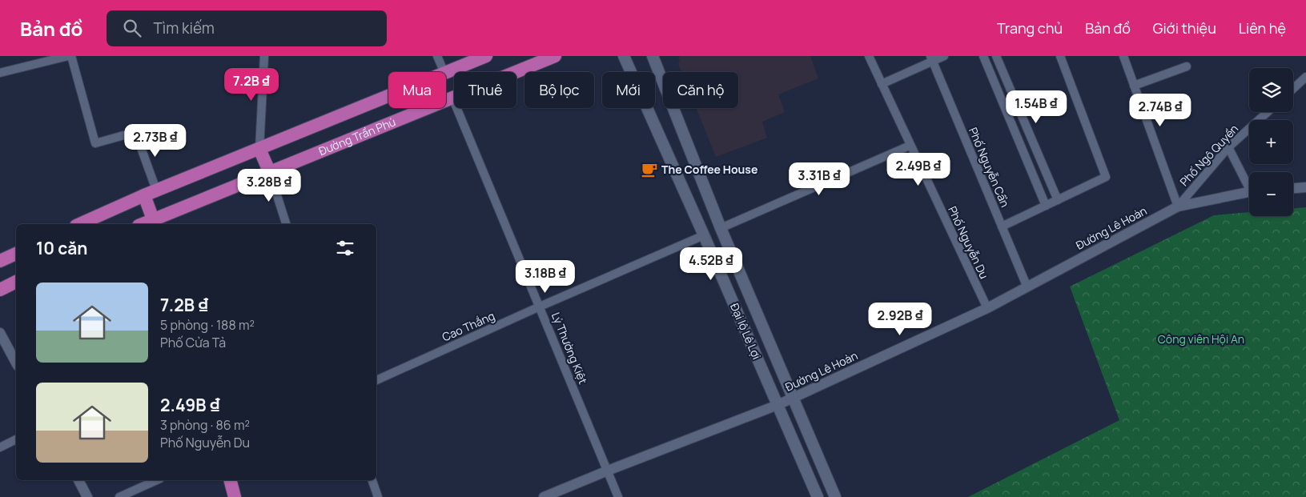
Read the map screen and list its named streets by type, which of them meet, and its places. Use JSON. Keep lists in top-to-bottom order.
{
  "streets": {
    "highway": ["Đường Trần Phú"],
    "main road": ["Đại lộ Lê Lợi"],
    "street": [
      "Phố Ngô Quyền",
      "Phố Nguyễn Cẩn",
      "Đường Lê Hoàn",
      "Phố Nguyễn Du",
      "Cao Thắng",
      "Lý Thường Kiệt"
    ]
  },
  "crossings": [
    ["Đường Trần Phú", "Lý Thường Kiệt"],
    ["Phố Ngô Quyền", "Đường Lê Hoàn"],
    ["Phố Nguyễn Cẩn", "Đường Lê Hoàn"],
    ["Đường Lê Hoàn", "Phố Nguyễn Du"],
    ["Đường Lê Hoàn", "Đại lộ Lê Lợi"],
    ["Đường Lê Hoàn", "Lý Thường Kiệt"],
    ["Cao Thắng", "Đại lộ Lê Lợi"],
    ["Cao Thắng", "Lý Thường Kiệt"]
  ],
  "parks": ["Công viên Hội An"],
  "places": {
    "cafe": ["The Coffee House"]
  },
  "page": {
    "header": "Bản đồ",
    "search": "Tìm kiếm",
    "nav": [
      "Trang chủ",
      "Bản đồ",
      "Giới thiệu",
      "Liên hệ"
    ],
    "map_buttons": ["+", "−"],
    "price": [
      "7.2B ₫",
      "1.54B ₫",
      "2.74B ₫",
      "2.73B ₫",
      "2.49B ₫",
      "3.31B ₫",
      "3.28B ₫",
      "4.52B ₫",
      "3.18B ₫",
      "2.92B ₫"
    ],
    "chip": [
      "Mua",
      "Thuê",
      "Bộ lọc",
      "Mới",
      "Căn hộ"
    ],
    "heading": "10 căn",
    "list": [
      {
        "name": "7.2B ₫",
        "note": "5 phòng · 188 m² · Phố Cửa Tả"
      },
      {
        "name": "2.49B ₫",
        "note": "3 phòng · 86 m² · Phố Nguyễn Du"
      }
    ]
  }
}
